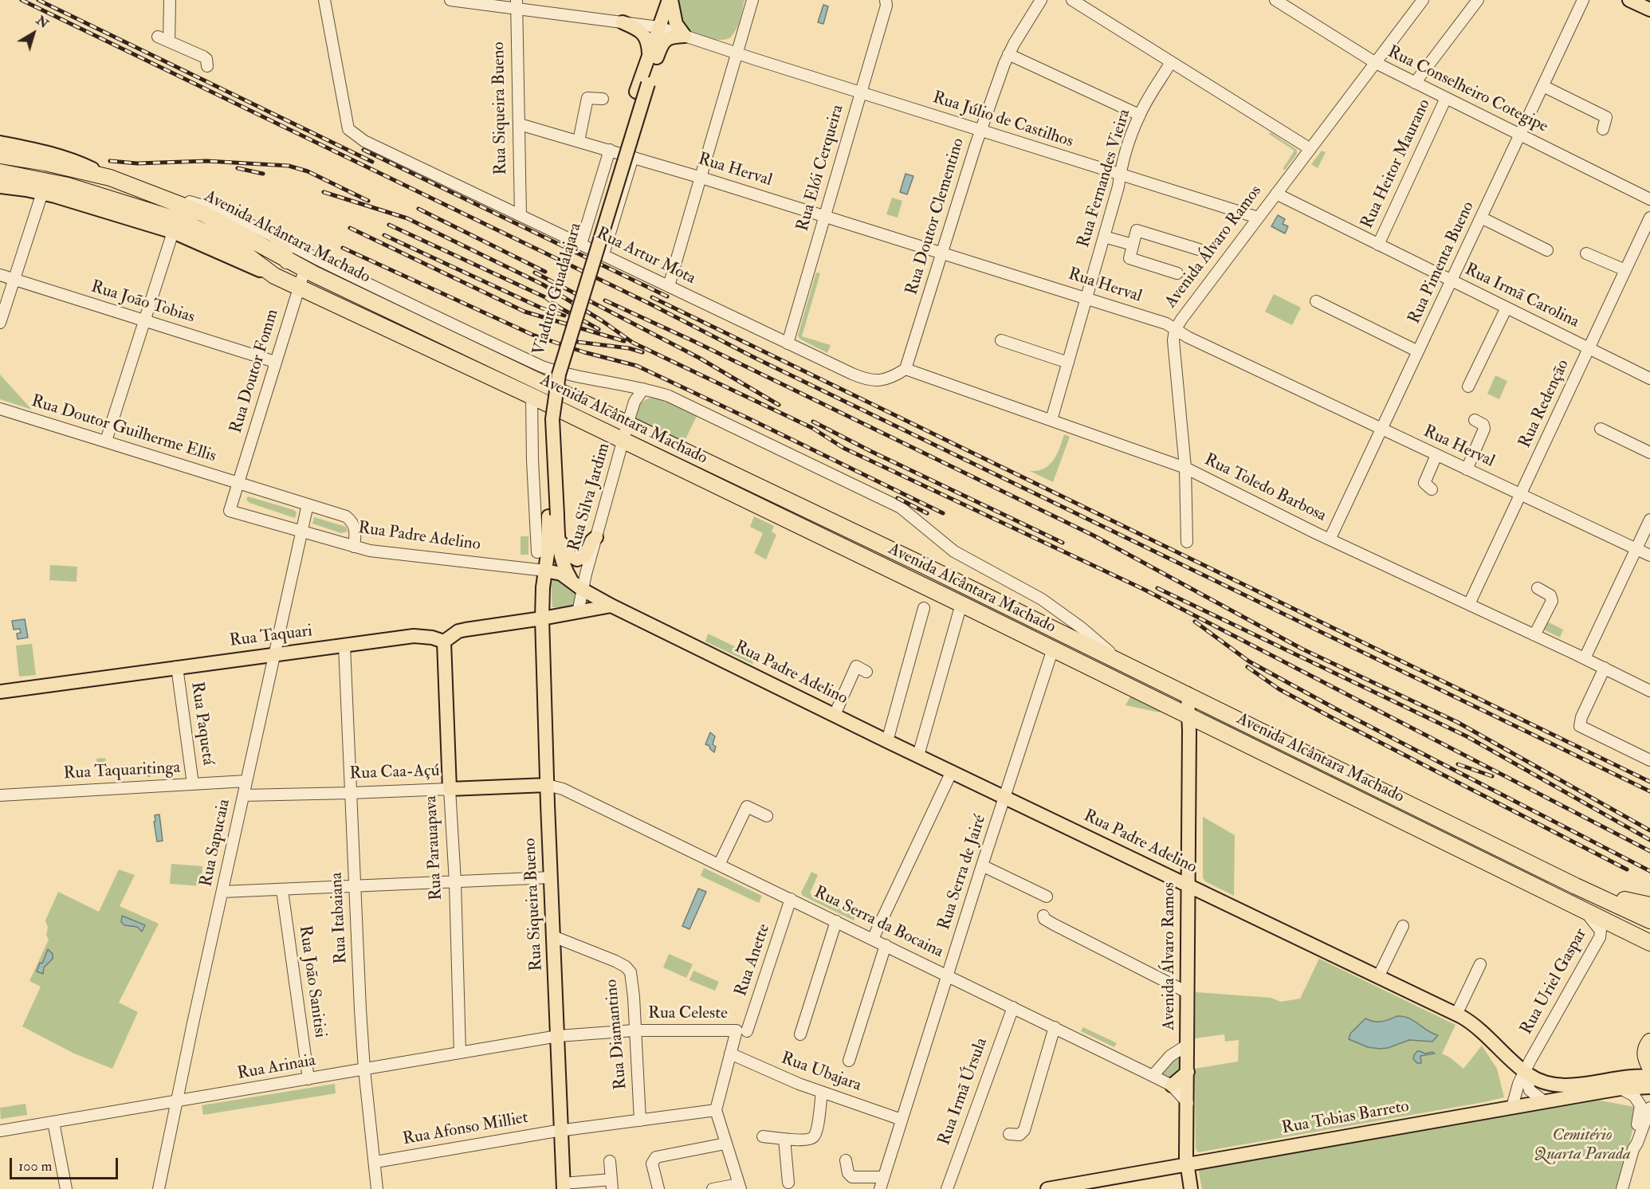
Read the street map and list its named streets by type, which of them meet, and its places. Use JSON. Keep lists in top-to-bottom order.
{
  "streets": {
    "highway": ["Avenida Alcântara Machado"],
    "main road": [
      "Rua Siqueira Bueno",
      "Avenida Álvaro Ramos",
      "Viaduto Guadalajara",
      "Rua Padre Adelino",
      "Rua Taquari",
      "Rua Caa-Açú",
      "Rua Parauapava",
      "Rua Tobias Barreto"
    ],
    "street": [
      "Rua Conselheiro Cotegipe",
      "Rua Júlio de Castilhos",
      "Rua Heitor Maurano",
      "Rua Elói Cerqueira",
      "Rua Herval",
      "Rua Fernandes Vieira",
      "Rua Doutor Clementino",
      "Rua Artur Mota",
      "Rua Pimenta Bueno",
      "Rua Irmã Carolina",
      "Rua João Tobias",
      "Rua Doutor Fomm",
      "Rua Redenção",
      "Rua Doutor Guilherme Ellis",
      "Rua Toledo Barbosa",
      "Rua Silva Jardim",
      "Rua Paquetá",
      "Rua Taquaritinga",
      "Rua Sapucaia",
      "Rua Serra de Jairé",
      "Rua Itabaiana",
      "Rua Serra da Bocaina",
      "Rua Anette",
      "Rua João Sanitisi",
      "Rua Uriel Gaspar",
      "Rua Celeste",
      "Rua Diamantino",
      "Rua Arinaia",
      "Rua Ubajara",
      "Rua Irmã Úrsula",
      "Rua Afonso Milliet"
    ]
  },
  "crossings": [
    ["Rua Conselheiro Cotegipe", "Rua Heitor Maurano"],
    ["Rua Conselheiro Cotegipe", "Avenida Álvaro Ramos"],
    ["Rua Conselheiro Cotegipe", "Rua Pimenta Bueno"],
    ["Rua Siqueira Bueno", "Rua Herval"],
    ["Rua Siqueira Bueno", "Rua Artur Mota"],
    ["Rua Siqueira Bueno", "Viaduto Guadalajara"],
    ["Rua Siqueira Bueno", "Rua Caa-Açú"],
    ["Rua Siqueira Bueno", "Rua Serra da Bocaina"],
    ["Rua Siqueira Bueno", "Rua Celeste"],
    ["Rua Siqueira Bueno", "Rua Diamantino"],
    ["Rua Siqueira Bueno", "Rua Arinaia"],
    ["Rua Siqueira Bueno", "Rua Afonso Milliet"],
    ["Rua Júlio de Castilhos", "Rua Elói Cerqueira"],
    ["Rua Júlio de Castilhos", "Rua Fernandes Vieira"],
    ["Rua Júlio de Castilhos", "Rua Doutor Clementino"],
    ["Rua Júlio de Castilhos", "Avenida Álvaro Ramos"],
    ["Rua Júlio de Castilhos", "Viaduto Guadalajara"],
    ["Rua Heitor Maurano", "Rua Irmã Carolina"],
    ["Rua Elói Cerqueira", "Rua Herval"],
    ["Rua Elói Cerqueira", "Rua Artur Mota"],
    ["Rua Herval", "Rua Fernandes Vieira"],
    ["Rua Herval", "Rua Doutor Clementino"],
    ["Rua Herval", "Avenida Álvaro Ramos"],
    ["Rua Herval", "Rua Pimenta Bueno"],
    ["Rua Herval", "Rua Redenção"],
    ["Rua Fernandes Vieira", "Rua Toledo Barbosa"],
    ["Rua Doutor Clementino", "Rua Artur Mota"],
    ["Rua Doutor Clementino", "Rua Toledo Barbosa"],
    ["Avenida Alcântara Machado", "Avenida Álvaro Ramos"],
    ["Avenida Alcântara Machado", "Rua Doutor Fomm"],
    ["Avenida Alcântara Machado", "Rua Silva Jardim"],
    ["Avenida Alcântara Machado", "Rua Serra de Jairé"],
    ["Avenida Alcântara Machado", "Rua Uriel Gaspar"],
    ["Avenida Álvaro Ramos", "Rua Irmã Carolina"],
    ["Avenida Álvaro Ramos", "Rua Toledo Barbosa"],
    ["Avenida Álvaro Ramos", "Rua Padre Adelino"],
    ["Avenida Álvaro Ramos", "Rua Serra da Bocaina"],
    ["Avenida Álvaro Ramos", "Rua Tobias Barreto"],
    ["Rua Artur Mota", "Rua Toledo Barbosa"],
    ["Rua Pimenta Bueno", "Rua Irmã Carolina"],
    ["Rua Pimenta Bueno", "Rua Toledo Barbosa"],
    ["Viaduto Guadalajara", "Rua Padre Adelino"],
    ["Rua Irmã Carolina", "Rua Redenção"],
    ["Rua João Tobias", "Rua Doutor Fomm"],
    ["Rua Doutor Fomm", "Rua Doutor Guilherme Ellis"],
    ["Rua Doutor Fomm", "Rua Padre Adelino"],
    ["Rua Redenção", "Rua Toledo Barbosa"],
    ["Rua Doutor Guilherme Ellis", "Rua Padre Adelino"],
    ["Rua Doutor Guilherme Ellis", "Rua Sapucaia"],
    ["Rua Silva Jardim", "Rua Padre Adelino"],
    ["Rua Padre Adelino", "Rua Sapucaia"],
    ["Rua Padre Adelino", "Rua Serra de Jairé"],
    ["Rua Padre Adelino", "Rua Uriel Gaspar"],
    ["Rua Taquari", "Rua Paquetá"],
    ["Rua Taquari", "Rua Sapucaia"],
    ["Rua Taquari", "Rua Parauapava"],
    ["Rua Taquari", "Rua Itabaiana"],
    ["Rua Paquetá", "Rua Taquaritinga"],
    ["Rua Taquaritinga", "Rua Sapucaia"],
    ["Rua Caa-Açú", "Rua Sapucaia"],
    ["Rua Caa-Açú", "Rua Parauapava"],
    ["Rua Caa-Açú", "Rua Itabaiana"],
    ["Rua Caa-Açú", "Rua Serra da Bocaina"],
    ["Rua Sapucaia", "Rua Arinaia"],
    ["Rua Parauapava", "Rua Arinaia"],
    ["Rua Serra de Jairé", "Rua Serra da Bocaina"],
    ["Rua Serra de Jairé", "Rua Ubajara"],
    ["Rua Itabaiana", "Rua Arinaia"],
    ["Rua Itabaiana", "Rua Afonso Milliet"],
    ["Rua Serra da Bocaina", "Rua Anette"],
    ["Rua Serra da Bocaina", "Rua Irmã Úrsula"],
    ["Rua João Sanitisi", "Rua Arinaia"],
    ["Rua Uriel Gaspar", "Rua Tobias Barreto"],
    ["Rua Celeste", "Rua Diamantino"],
    ["Rua Celeste", "Rua Arinaia"],
    ["Rua Celeste", "Rua Ubajara"],
    ["Rua Diamantino", "Rua Afonso Milliet"]
  ],
  "parks": ["Cemitério Quarta Parada"],
  "scale_bar": "100 m",
  "north": "top right"
}
